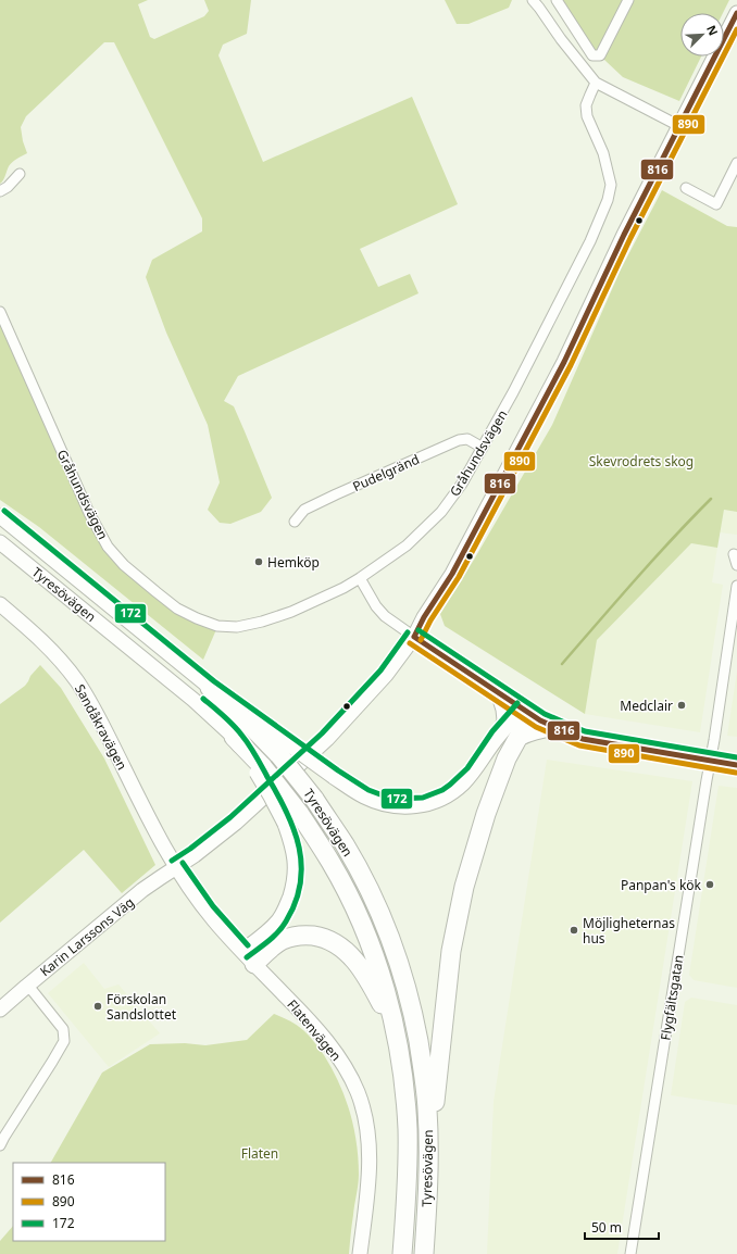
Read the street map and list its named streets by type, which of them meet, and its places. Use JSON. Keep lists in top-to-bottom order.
{
  "streets": {
    "highway": ["Tyresövägen"],
    "street": [
      "Gråhundsvägen",
      "Pudelgränd",
      "Sandåkravägen",
      "Karin Larssons Väg",
      "Flygfältsgatan",
      "Flatenvägen"
    ]
  },
  "crossings": [
    ["Gråhundsvägen", "Pudelgränd"],
    ["Sandåkravägen", "Karin Larssons Väg"],
    ["Sandåkravägen", "Flatenvägen"],
    ["Karin Larssons Väg", "Flatenvägen"]
  ],
  "parks": ["Skevrodrets skog", "Flaten"],
  "places": [
    "Hemköp",
    "Medclair",
    "Panpan's kök",
    "Möjligheternas hus",
    "Förskolan Sandslottet"
  ],
  "lines": ["transit line 816", "transit line 890", "transit line 172"],
  "legend": ["816", "890", "172"],
  "scale_bar": "50 m",
  "north": "top right"
}
